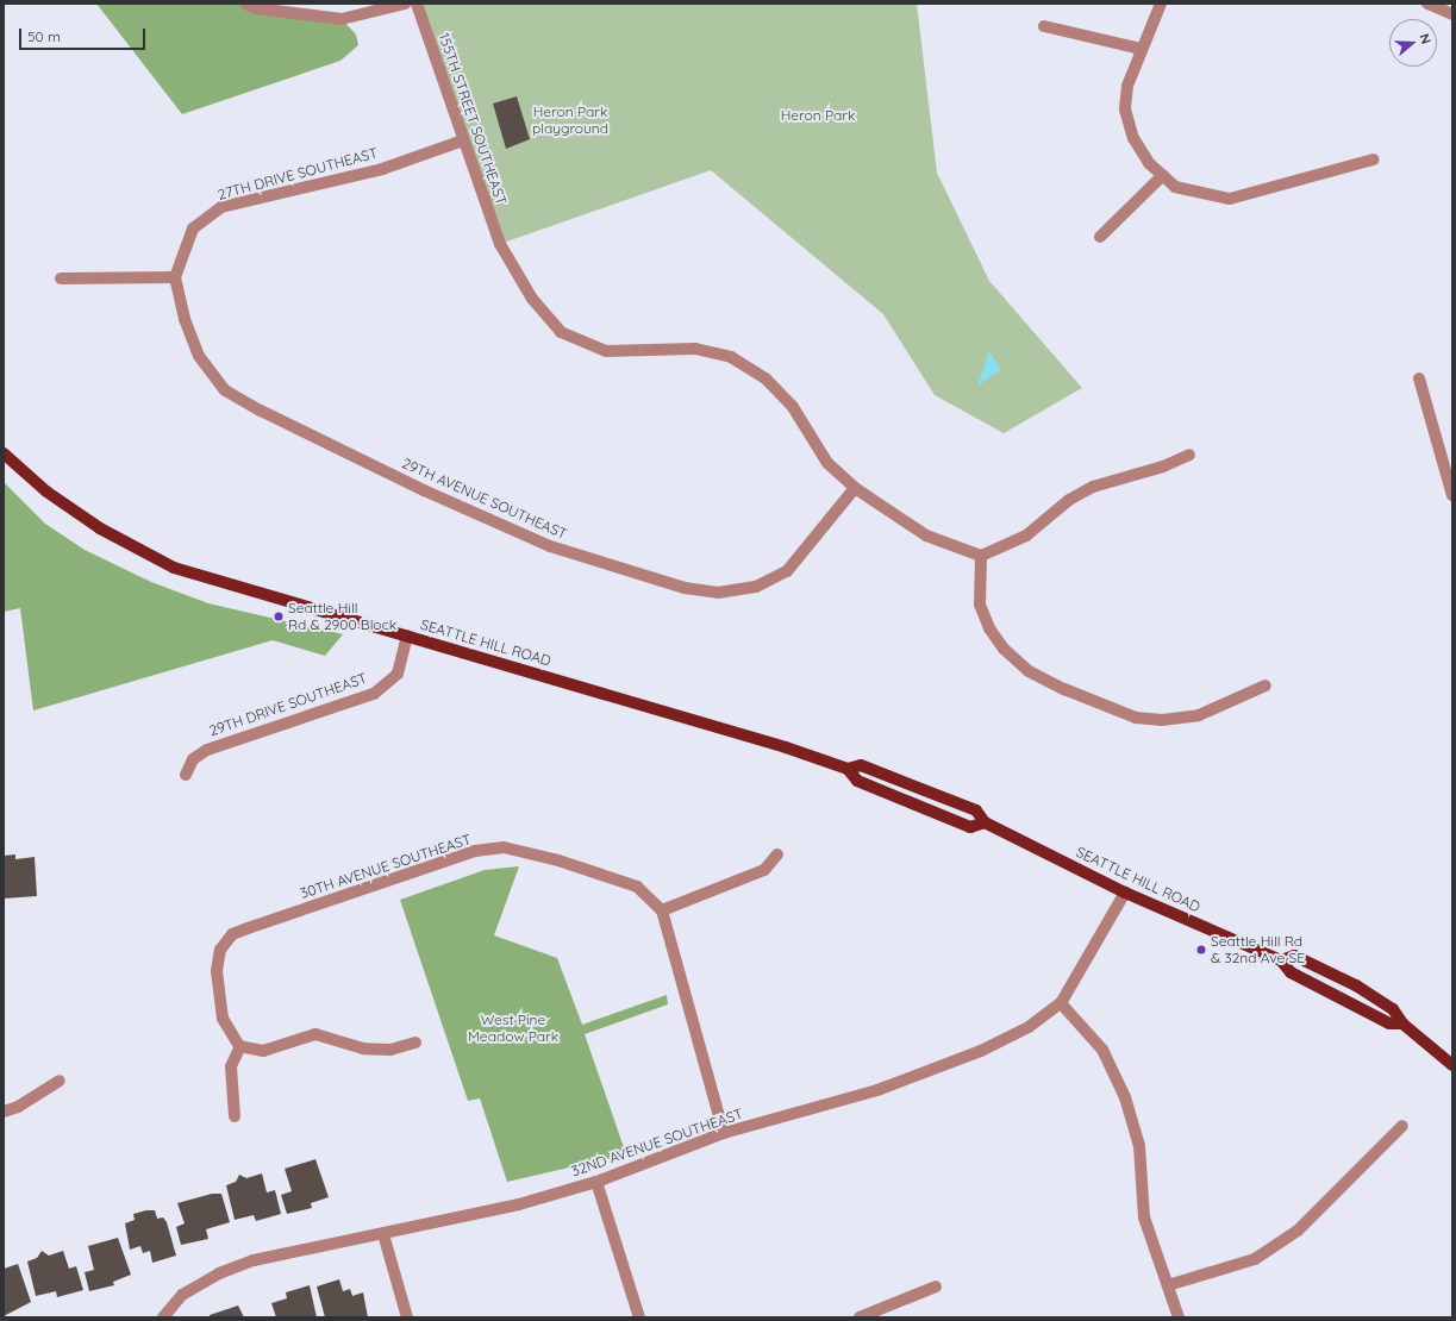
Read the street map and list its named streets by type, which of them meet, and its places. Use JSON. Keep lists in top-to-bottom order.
{
  "streets": {
    "main road": ["SEATTLE HILL ROAD"],
    "street": [
      "155TH STREET SOUTHEAST",
      "27TH DRIVE SOUTHEAST",
      "29TH AVENUE SOUTHEAST",
      "29TH DRIVE SOUTHEAST",
      "30TH AVENUE SOUTHEAST",
      "32ND AVENUE SOUTHEAST"
    ]
  },
  "crossings": [
    ["155TH STREET SOUTHEAST", "27TH DRIVE SOUTHEAST"],
    ["155TH STREET SOUTHEAST", "29TH AVENUE SOUTHEAST"],
    ["27TH DRIVE SOUTHEAST", "29TH AVENUE SOUTHEAST"],
    ["SEATTLE HILL ROAD", "29TH DRIVE SOUTHEAST"],
    ["SEATTLE HILL ROAD", "32ND AVENUE SOUTHEAST"]
  ],
  "parks": ["Heron Park playground", "Heron Park", "West Pine Meadow Park"],
  "places": ["Seattle Hill Rd & 2900 Block", "Seattle Hill Rd & 32nd Ave SE"],
  "scale_bar": "50 m",
  "north": "right"
}
